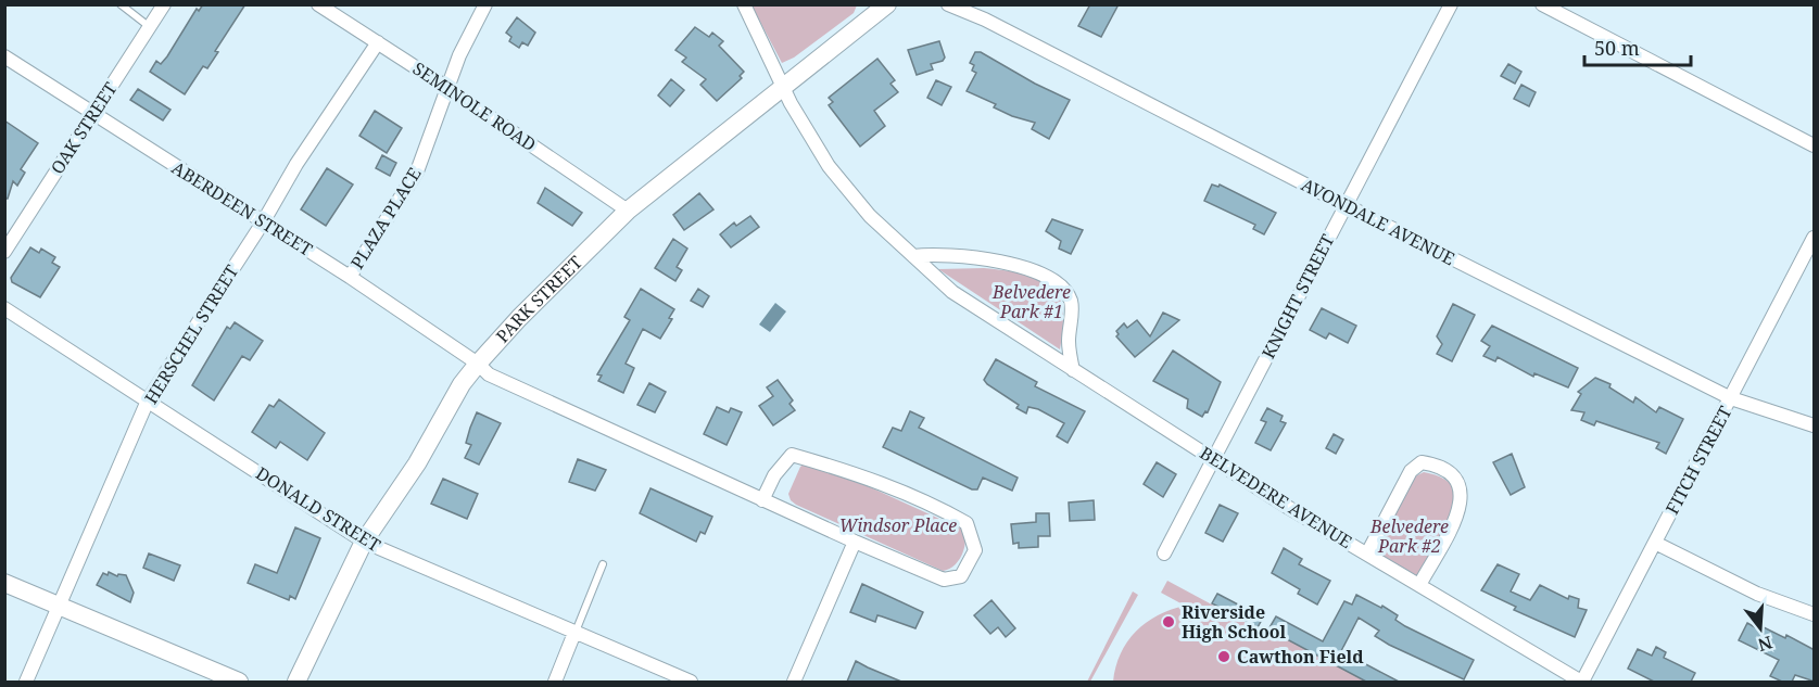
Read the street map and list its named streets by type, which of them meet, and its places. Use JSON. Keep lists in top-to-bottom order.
{
  "streets": {
    "street": [
      "SEMINOLE ROAD",
      "OAK STREET",
      "ABERDEEN STREET",
      "PLAZA PLACE",
      "AVONDALE AVENUE",
      "KNIGHT STREET",
      "PARK STREET",
      "HERSCHEL STREET",
      "FITCH STREET",
      "BELVEDERE AVENUE",
      "DONALD STREET"
    ]
  },
  "crossings": [
    ["SEMINOLE ROAD", "PLAZA PLACE"],
    ["SEMINOLE ROAD", "PARK STREET"],
    ["SEMINOLE ROAD", "HERSCHEL STREET"],
    ["OAK STREET", "ABERDEEN STREET"],
    ["ABERDEEN STREET", "PLAZA PLACE"],
    ["ABERDEEN STREET", "PARK STREET"],
    ["ABERDEEN STREET", "HERSCHEL STREET"],
    ["AVONDALE AVENUE", "KNIGHT STREET"],
    ["AVONDALE AVENUE", "FITCH STREET"],
    ["KNIGHT STREET", "BELVEDERE AVENUE"],
    ["PARK STREET", "BELVEDERE AVENUE"],
    ["PARK STREET", "DONALD STREET"],
    ["HERSCHEL STREET", "DONALD STREET"],
    ["FITCH STREET", "BELVEDERE AVENUE"]
  ],
  "parks": ["Belvedere Park #1", "Windsor Place", "Belvedere Park #2"],
  "places": ["Riverside High School", "Cawthon Field"],
  "scale_bar": "50 m",
  "north": "bottom"
}
